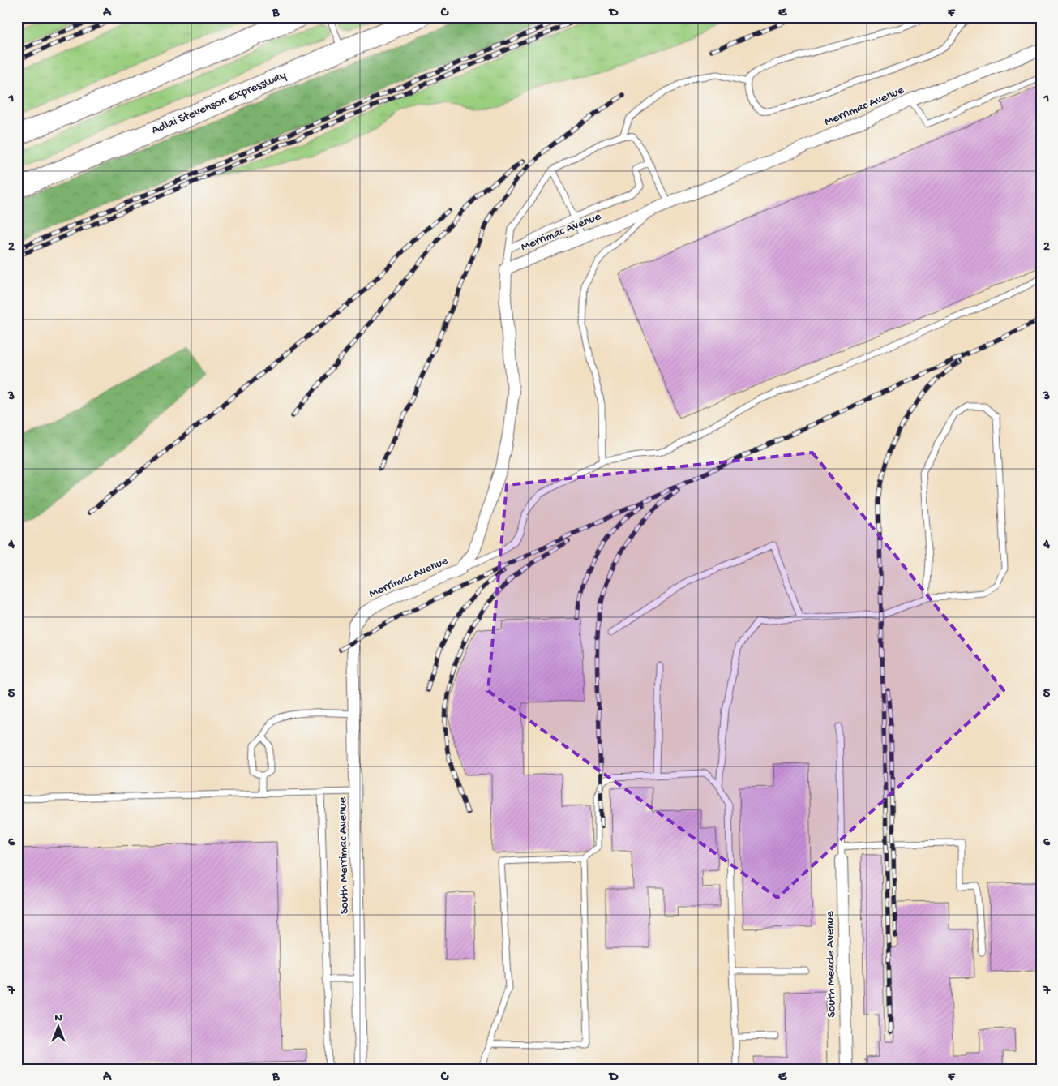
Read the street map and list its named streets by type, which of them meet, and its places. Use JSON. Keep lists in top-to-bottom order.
{
  "streets": {
    "highway": ["Adlai Stevenson Expressway"],
    "street": ["Merrimac Avenue", "South Merrimac Avenue", "South Meade Avenue"]
  },
  "crossings": [
    ["Merrimac Avenue", "South Merrimac Avenue"]
  ],
  "north": "top",
  "grid": {
    "columns": [
      "A",
      "B",
      "C",
      "D",
      "E",
      "F"
    ],
    "rows": [
      "1",
      "2",
      "3",
      "4",
      "5",
      "6",
      "7"
    ]
  }
}
